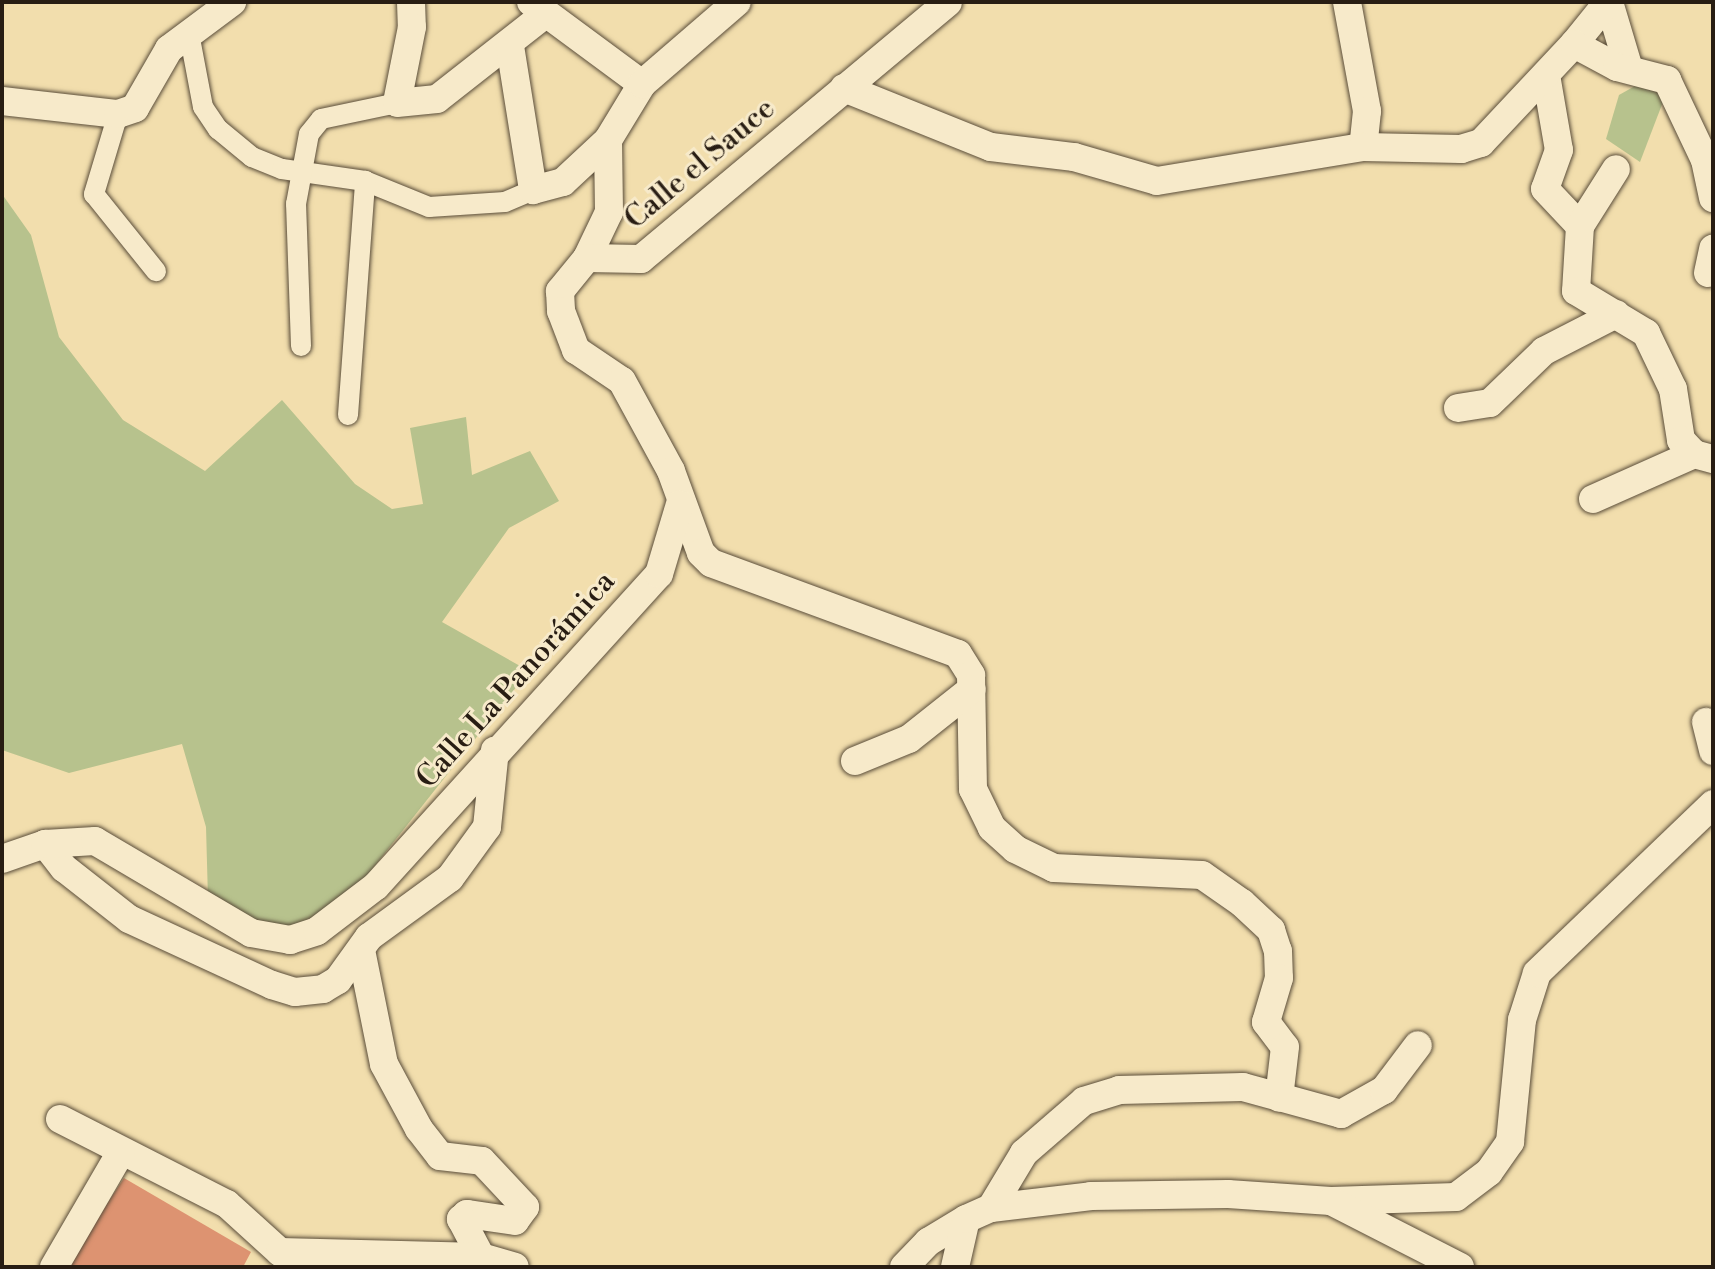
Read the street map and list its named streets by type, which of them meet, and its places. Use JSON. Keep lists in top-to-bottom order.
{
  "streets": {
    "street": ["Calle el Sauce", "Calle La Panorámica"]
  }
}
